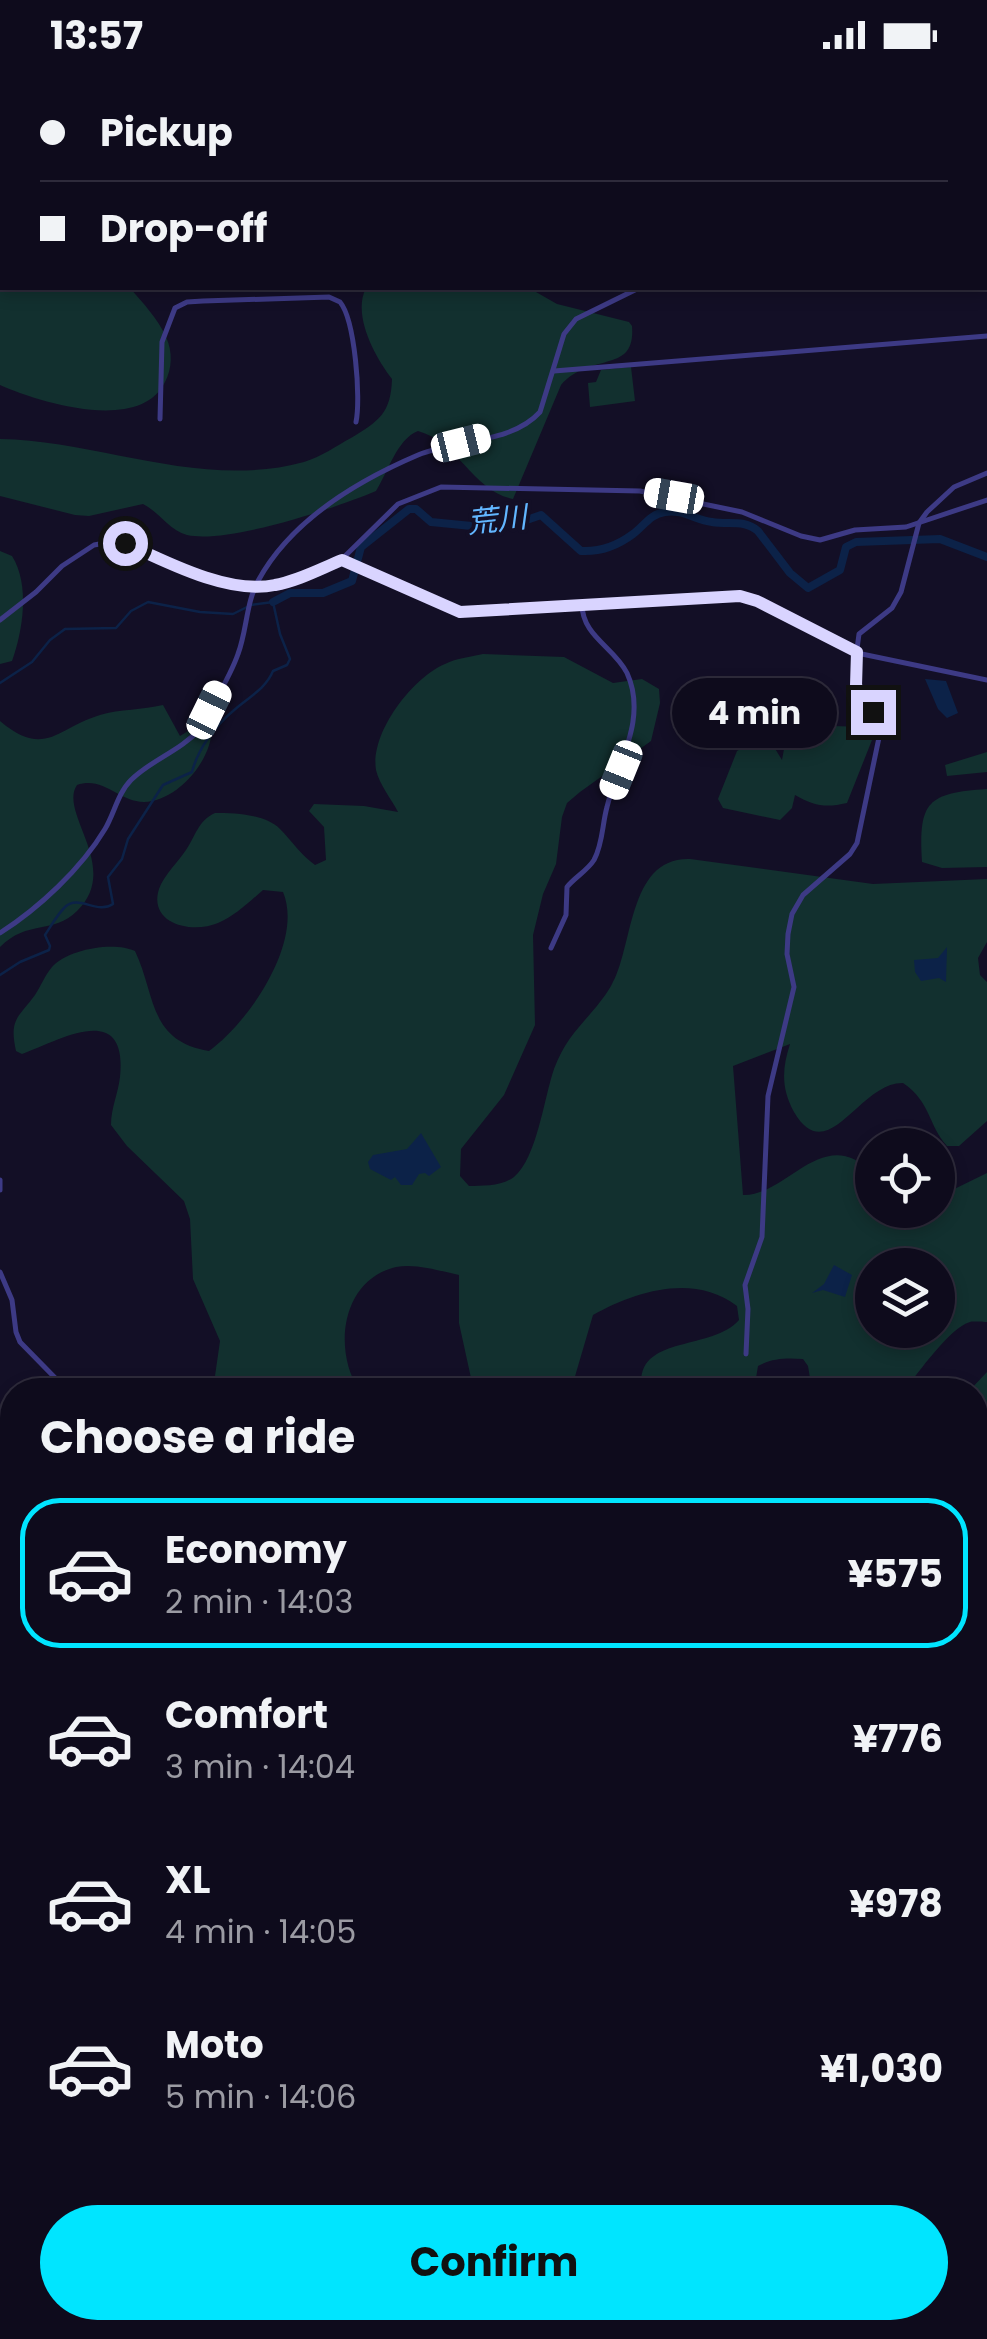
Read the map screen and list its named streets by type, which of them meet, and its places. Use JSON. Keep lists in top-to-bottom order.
{
  "water": ["荒川"],
  "page": {
    "status": "13:57",
    "banner": ["Pickup", "Drop-off"],
    "bubble": "4 min",
    "heading": "Choose a ride",
    "list": [
      {
        "name": "Economy",
        "note": "2 min · 14:03",
        "value": "¥575"
      },
      {
        "name": "Comfort",
        "note": "3 min · 14:04",
        "value": "¥776"
      },
      {
        "name": "XL",
        "note": "4 min · 14:05",
        "value": "¥978"
      },
      {
        "name": "Moto",
        "note": "5 min · 14:06",
        "value": "¥1,030"
      }
    ],
    "buttons": "Confirm"
  }
}
